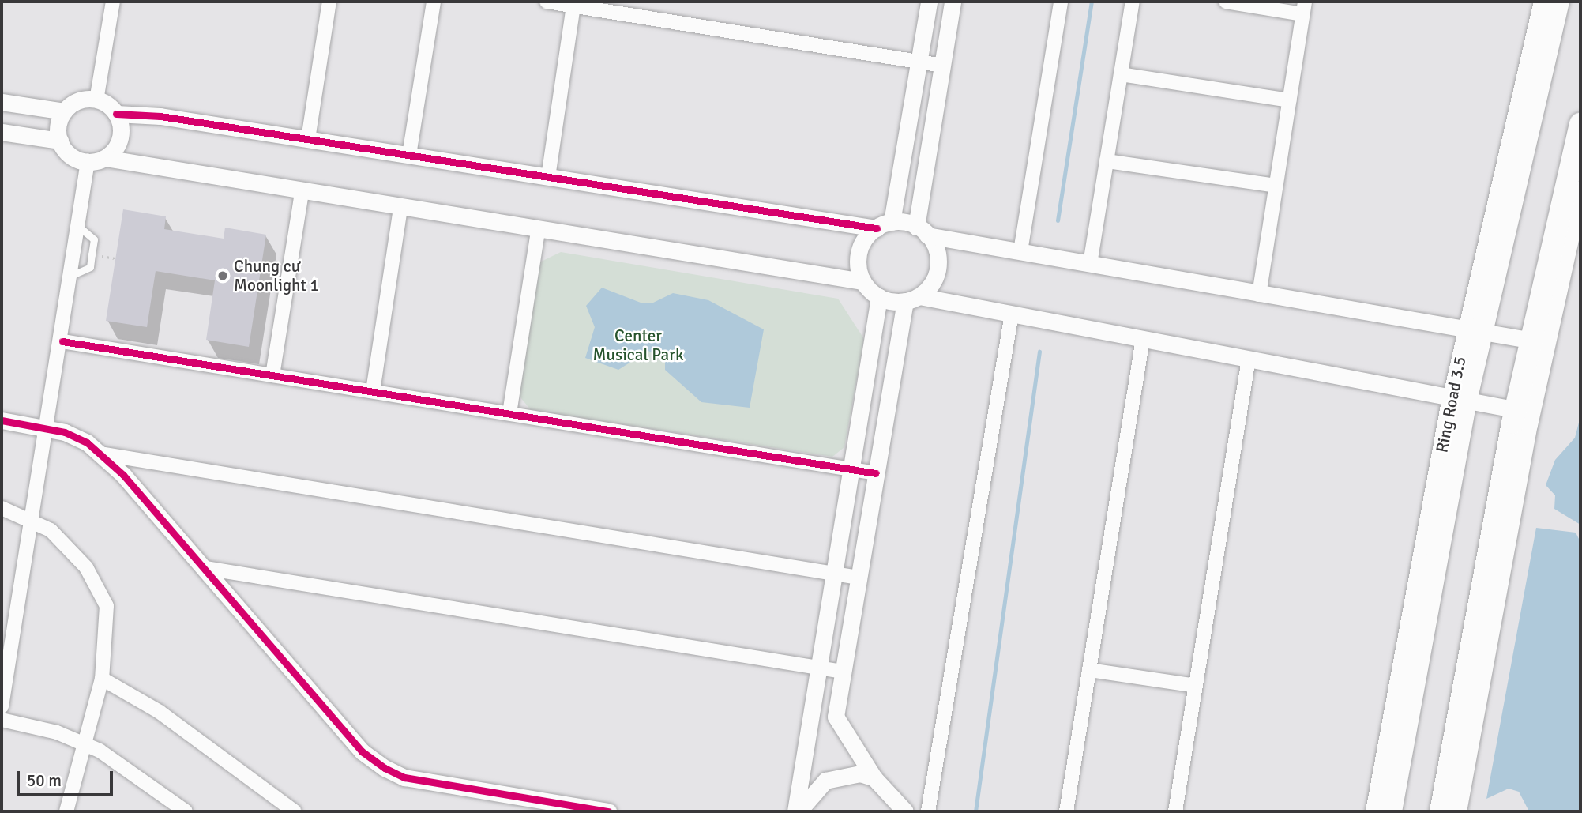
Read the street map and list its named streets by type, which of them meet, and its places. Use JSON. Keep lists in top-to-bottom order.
{
  "streets": {
    "main road": ["Ring Road 3.5"]
  },
  "parks": ["Center Musical Park"],
  "places": ["Chung cư Moonlight 1"],
  "scale_bar": "50 m"
}
